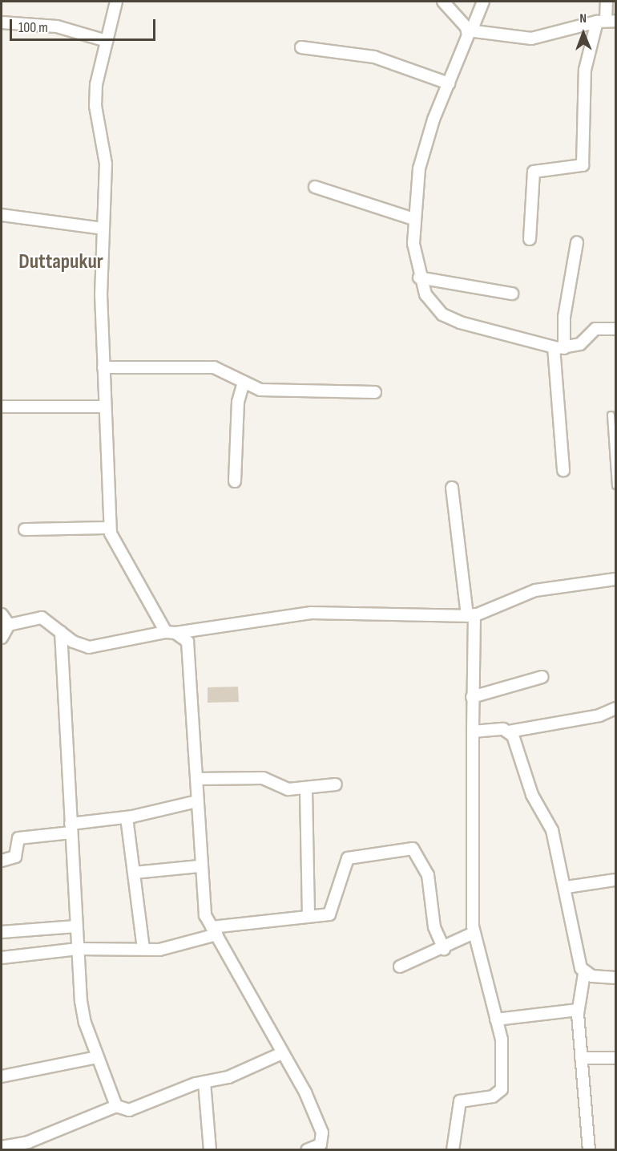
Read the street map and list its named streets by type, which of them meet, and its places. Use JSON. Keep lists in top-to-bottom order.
{
  "districts": ["Duttapukur"],
  "scale_bar": "100 m",
  "north": "top"
}
